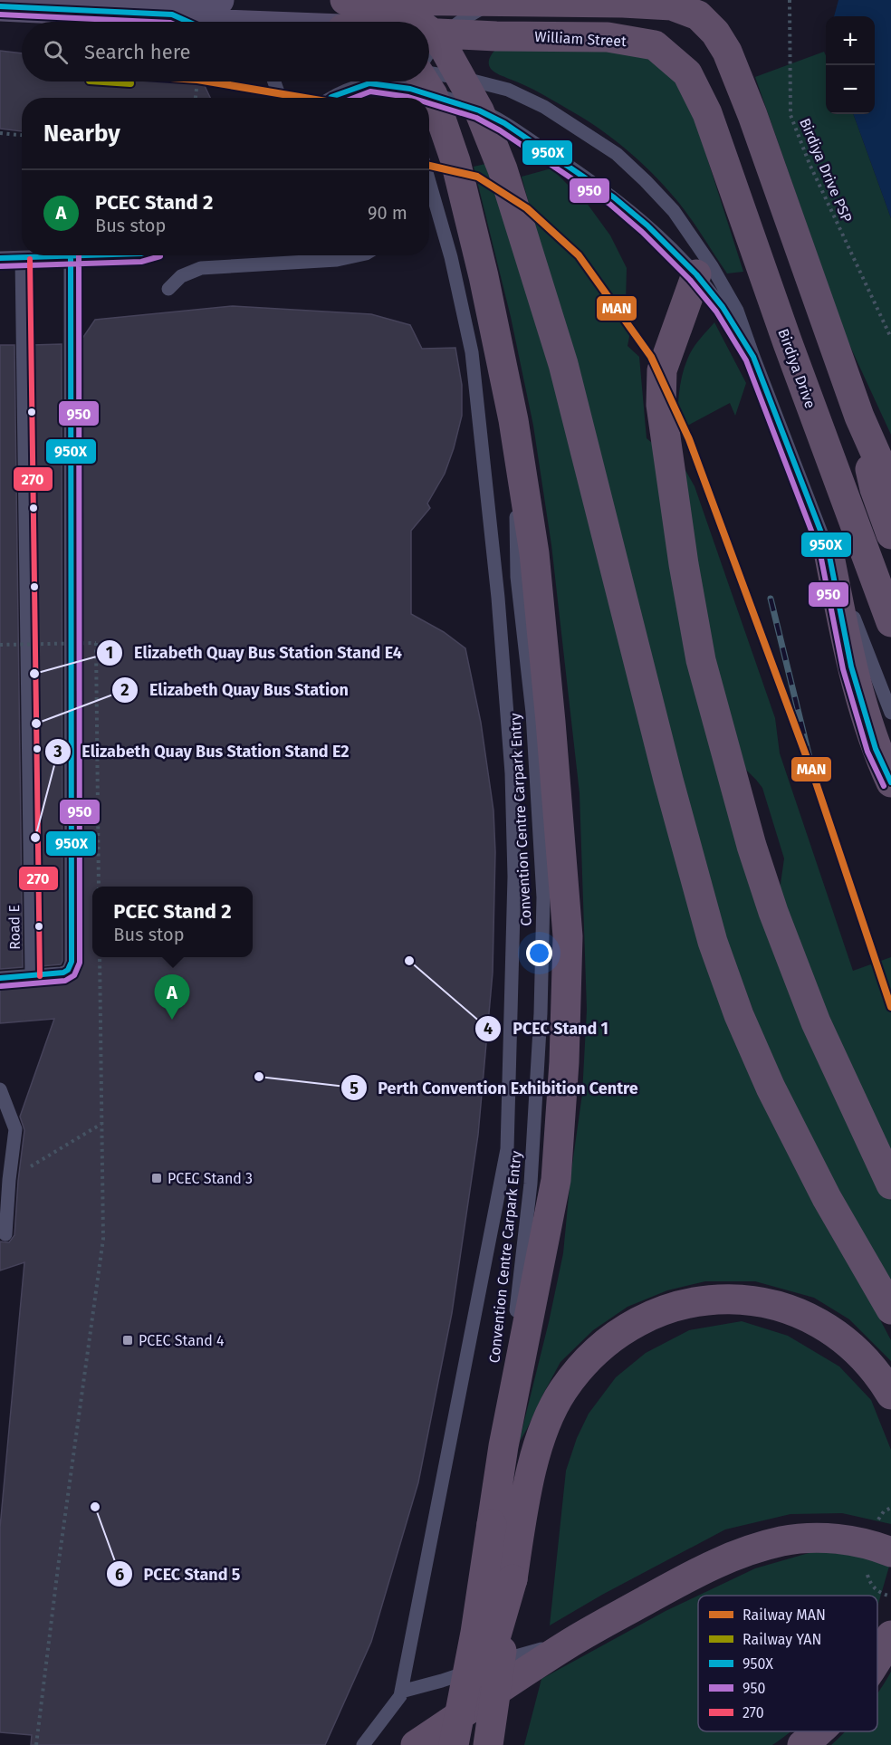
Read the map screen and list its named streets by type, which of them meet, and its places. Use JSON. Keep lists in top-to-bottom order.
{
  "streets": {
    "highway": ["William Street", "Birdiya Drive"],
    "lane": ["Road E"],
    "path": ["Birdiya Drive PSP"]
  },
  "crossings": [
    ["William Street", "Birdiya Drive"]
  ],
  "places": {
    "other": [
      "Elizabeth Quay Bus Station Stand E4",
      "Elizabeth Quay Bus Station",
      "Elizabeth Quay Bus Station Stand E2",
      "PCEC Stand 1",
      "Perth Convention Exhibition Centre",
      "PCEC Stand 5"
    ],
    "transit": ["PCEC Stand 3", "PCEC Stand 4"]
  },
  "lines": [
    "transit line 950X",
    "transit line 950",
    "rail line MAN",
    "rail line YAN",
    "transit line 270"
  ],
  "legend": [
    "Railway MAN",
    "Railway YAN",
    "950X",
    "950",
    "270"
  ],
  "page": {
    "map_buttons": ["+", "−"],
    "search": "Search here",
    "heading": "Nearby",
    "list": [
      {
        "mark": "A",
        "name": "PCEC Stand 2",
        "note": "Bus stop",
        "value": "90 m"
      }
    ],
    "popup": ["PCEC Stand 2", "Bus stop"],
    "pins": "A"
  }
}
